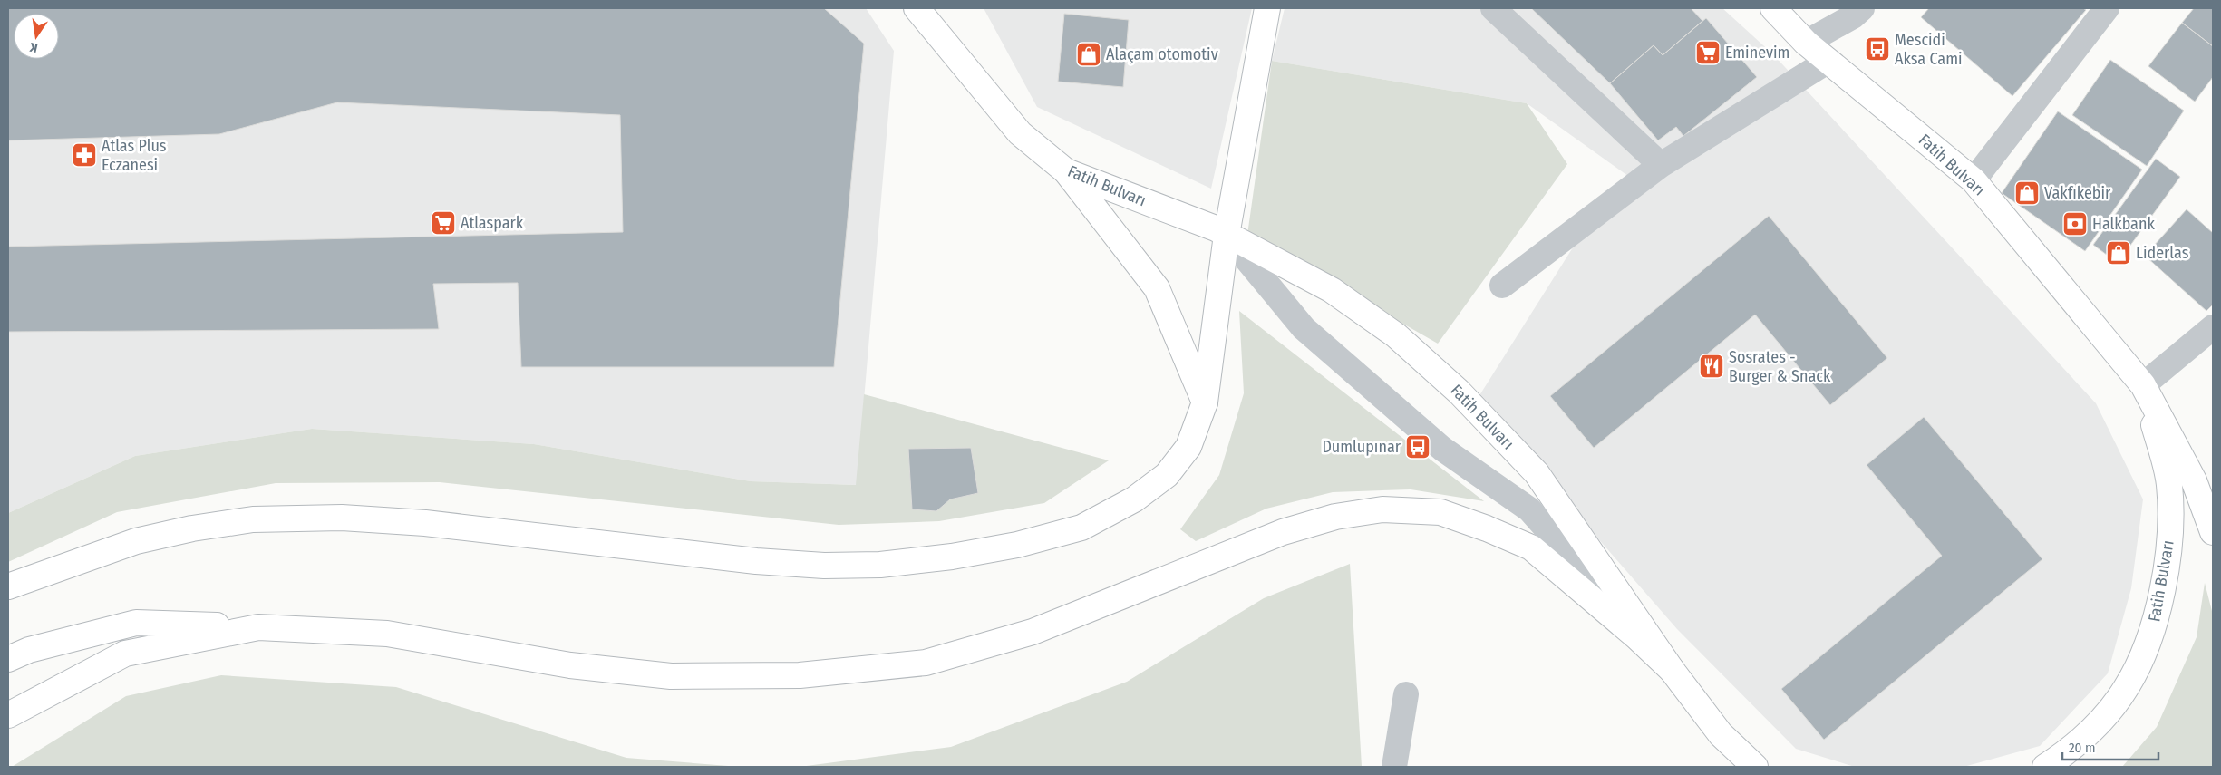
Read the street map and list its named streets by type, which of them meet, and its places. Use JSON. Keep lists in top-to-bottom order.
{
  "streets": {
    "main road": ["Fatih Bulvarı"]
  },
  "places": {
    "bus stop": ["Mescidi Aksa Cami", "Dumlupınar"],
    "supermarket": ["Eminevim", "Atlaspark"],
    "shop": ["Alaçam otomotiv", "Vakfıkebir", "Liderlas"],
    "pharmacy": ["Atlas Plus Eczanesi"],
    "bank": ["Halkbank"],
    "restaurant": ["Sosrates - Burger & Snack"]
  },
  "scale_bar": "20 m",
  "north": "bottom"
}
